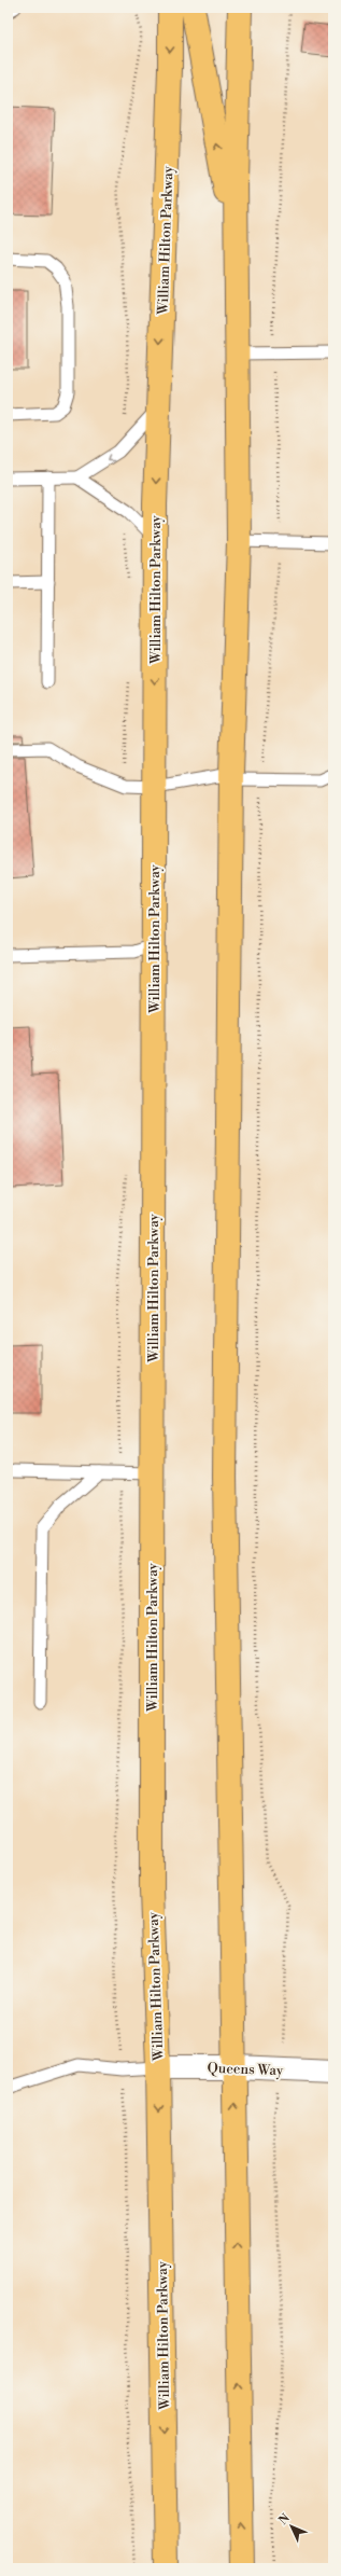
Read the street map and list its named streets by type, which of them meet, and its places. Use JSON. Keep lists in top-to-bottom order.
{
  "streets": {
    "highway": ["William Hilton Parkway"],
    "street": ["Queens Way"]
  },
  "crossings": [
    ["William Hilton Parkway", "Queens Way"]
  ],
  "north": "top left"
}
